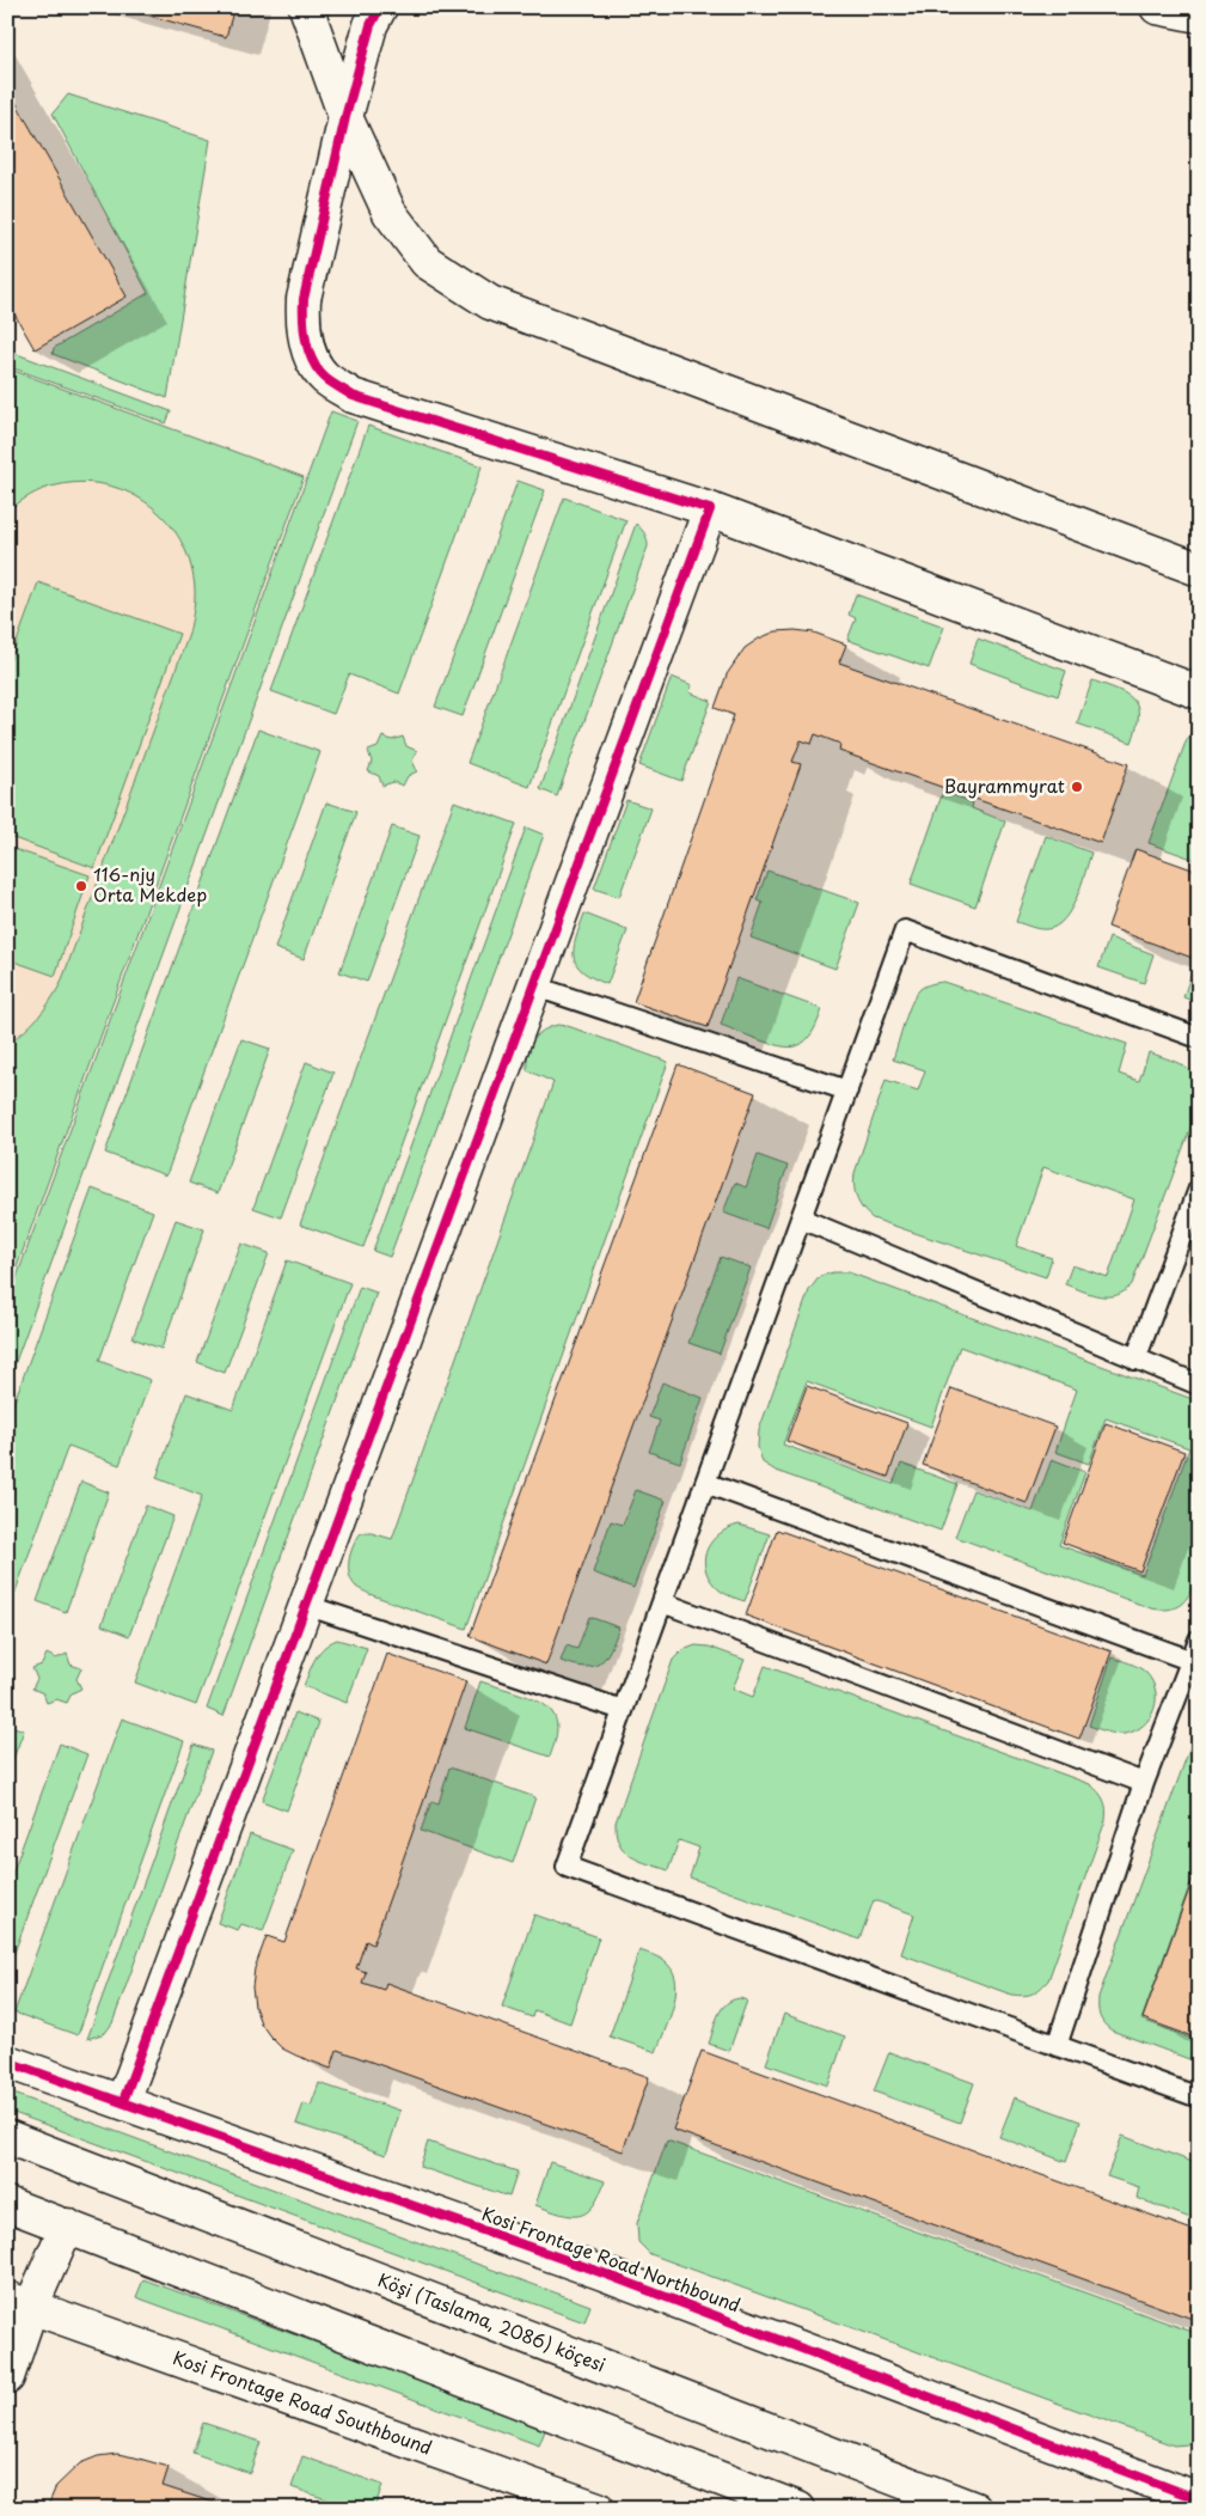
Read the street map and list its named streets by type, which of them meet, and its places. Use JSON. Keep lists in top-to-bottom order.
{
  "streets": {
    "street": ["Kosi Frontage Road Northbound", "Köşi (Taslama, 2086) köçesi", "Kosi Frontage Road Southbound"]
  },
  "places": ["Bayrammyrat", "116-njy Orta Mekdep"]
}
